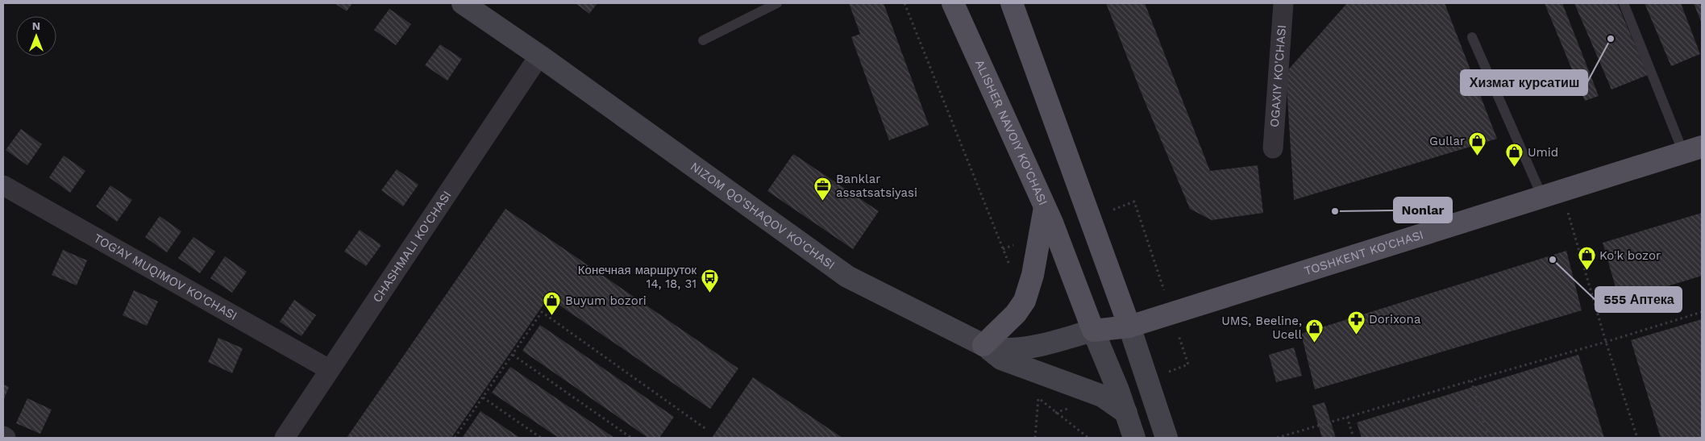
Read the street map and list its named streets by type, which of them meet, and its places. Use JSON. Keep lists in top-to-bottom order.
{
  "streets": {
    "main road": ["ALISHER NAVOIY KO'CHASI", "NIZOM QO'SHAQOV KO'CHASI", "TOSHKENT KO'CHASI"],
    "street": ["OGAXIY KO'CHASI", "CHASHMALI KO'CHASI", "TOG'AY MUQIMOV KO'CHASI"]
  },
  "crossings": [
    ["ALISHER NAVOIY KO'CHASI", "NIZOM QO'SHAQOV KO'CHASI"],
    ["ALISHER NAVOIY KO'CHASI", "TOSHKENT KO'CHASI"],
    ["NIZOM QO'SHAQOV KO'CHASI", "CHASHMALI KO'CHASI"],
    ["NIZOM QO'SHAQOV KO'CHASI", "TOSHKENT KO'CHASI"],
    ["CHASHMALI KO'CHASI", "TOG'AY MUQIMOV KO'CHASI"]
  ],
  "places": {
    "other": ["Хизмат курсатиш", "Nonlar", "555 Аптека"],
    "shop": [
      "Gullar",
      "Umid",
      "Ko'k bozor",
      "Buyum bozori",
      "UMS, Beeline, Ucell"
    ],
    "office": ["Banklar assatsatsiyasi"],
    "bus stop": ["Конечная маршруток 14, 18, 31"],
    "pharmacy": ["Dorixona"]
  },
  "north": "top"
}
